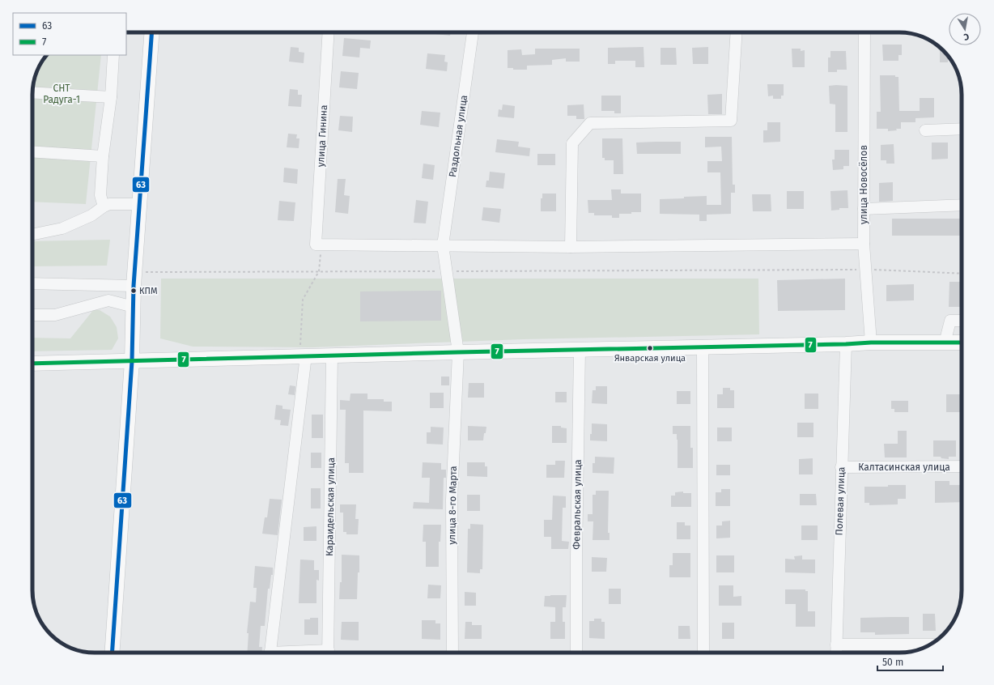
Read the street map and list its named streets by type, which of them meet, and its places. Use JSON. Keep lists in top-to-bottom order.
{
  "streets": {
    "street": [
      "улица Гинина",
      "Раздольная улица",
      "улица Новосёлов",
      "Калтасинская улица",
      "Полевая улица",
      "Февральская улица",
      "улица 8-го Марта",
      "Караидельская улица"
    ]
  },
  "crossings": [
    ["Раздольная улица", "улица 8-го Марта"],
    ["Калтасинская улица", "Полевая улица"]
  ],
  "parks": ["СНТ Радуга-1"],
  "places": ["КПМ", "Январская улица"],
  "lines": ["transit line 63", "transit line 7"],
  "legend": ["63", "7"],
  "scale_bar": "50 m",
  "north": "bottom"
}
